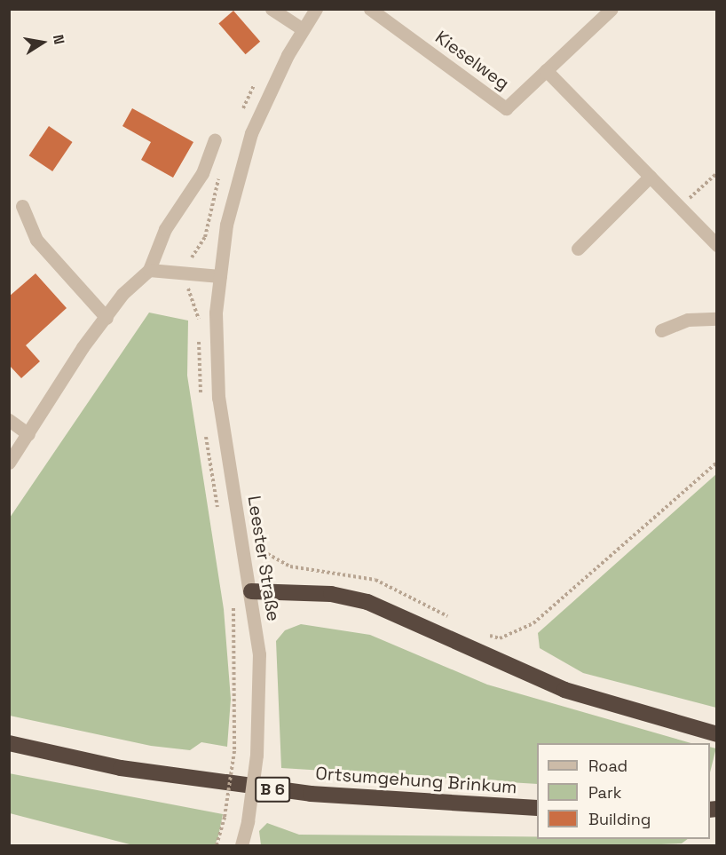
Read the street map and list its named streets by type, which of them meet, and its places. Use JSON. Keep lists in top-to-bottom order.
{
  "streets": {
    "highway": ["Ortsumgehung Brinkum", "B 6"],
    "street": ["Kieselweg", "Leester Straße"]
  },
  "legend": ["Road", "Park", "Building"],
  "north": "right"
}
